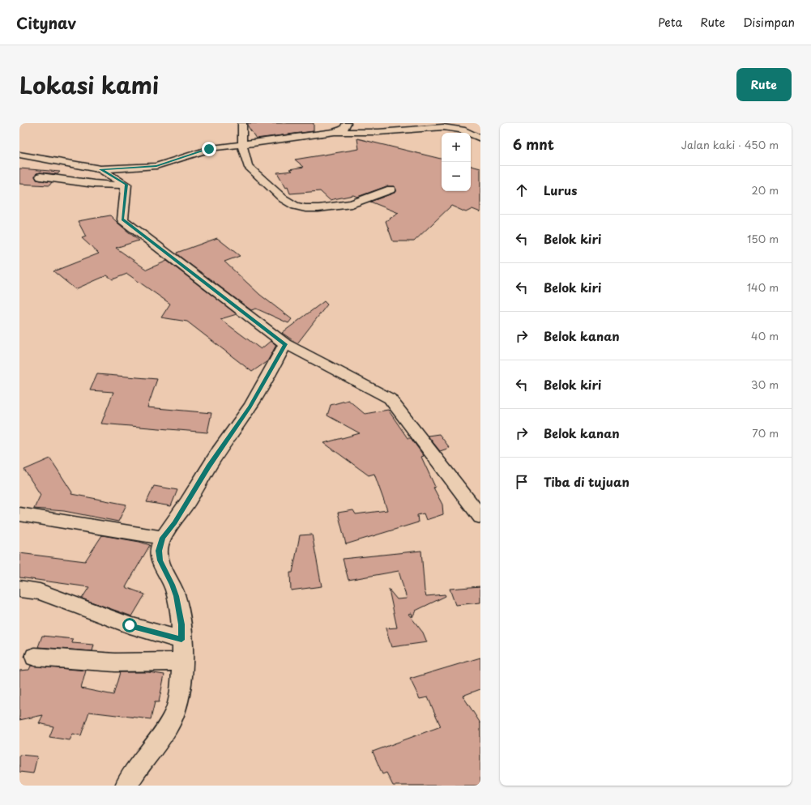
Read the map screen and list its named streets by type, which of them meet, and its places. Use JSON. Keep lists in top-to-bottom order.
{
  "page": {
    "header": "Citynav",
    "nav": ["Peta", "Rute", "Disimpan"],
    "title": "Lokasi kami",
    "buttons": "Rute",
    "heading": ["6 mnt", "Jalan kaki · 450 m"],
    "map_buttons": ["+", "−"],
    "list": [
      ["Lurus", "20 m"],
      ["Belok kiri", "150 m"],
      ["Belok kiri", "140 m"],
      ["Belok kanan", "40 m"],
      ["Belok kiri", "30 m"],
      ["Belok kanan", "70 m"],
      "Tiba di tujuan"
    ]
  }
}
